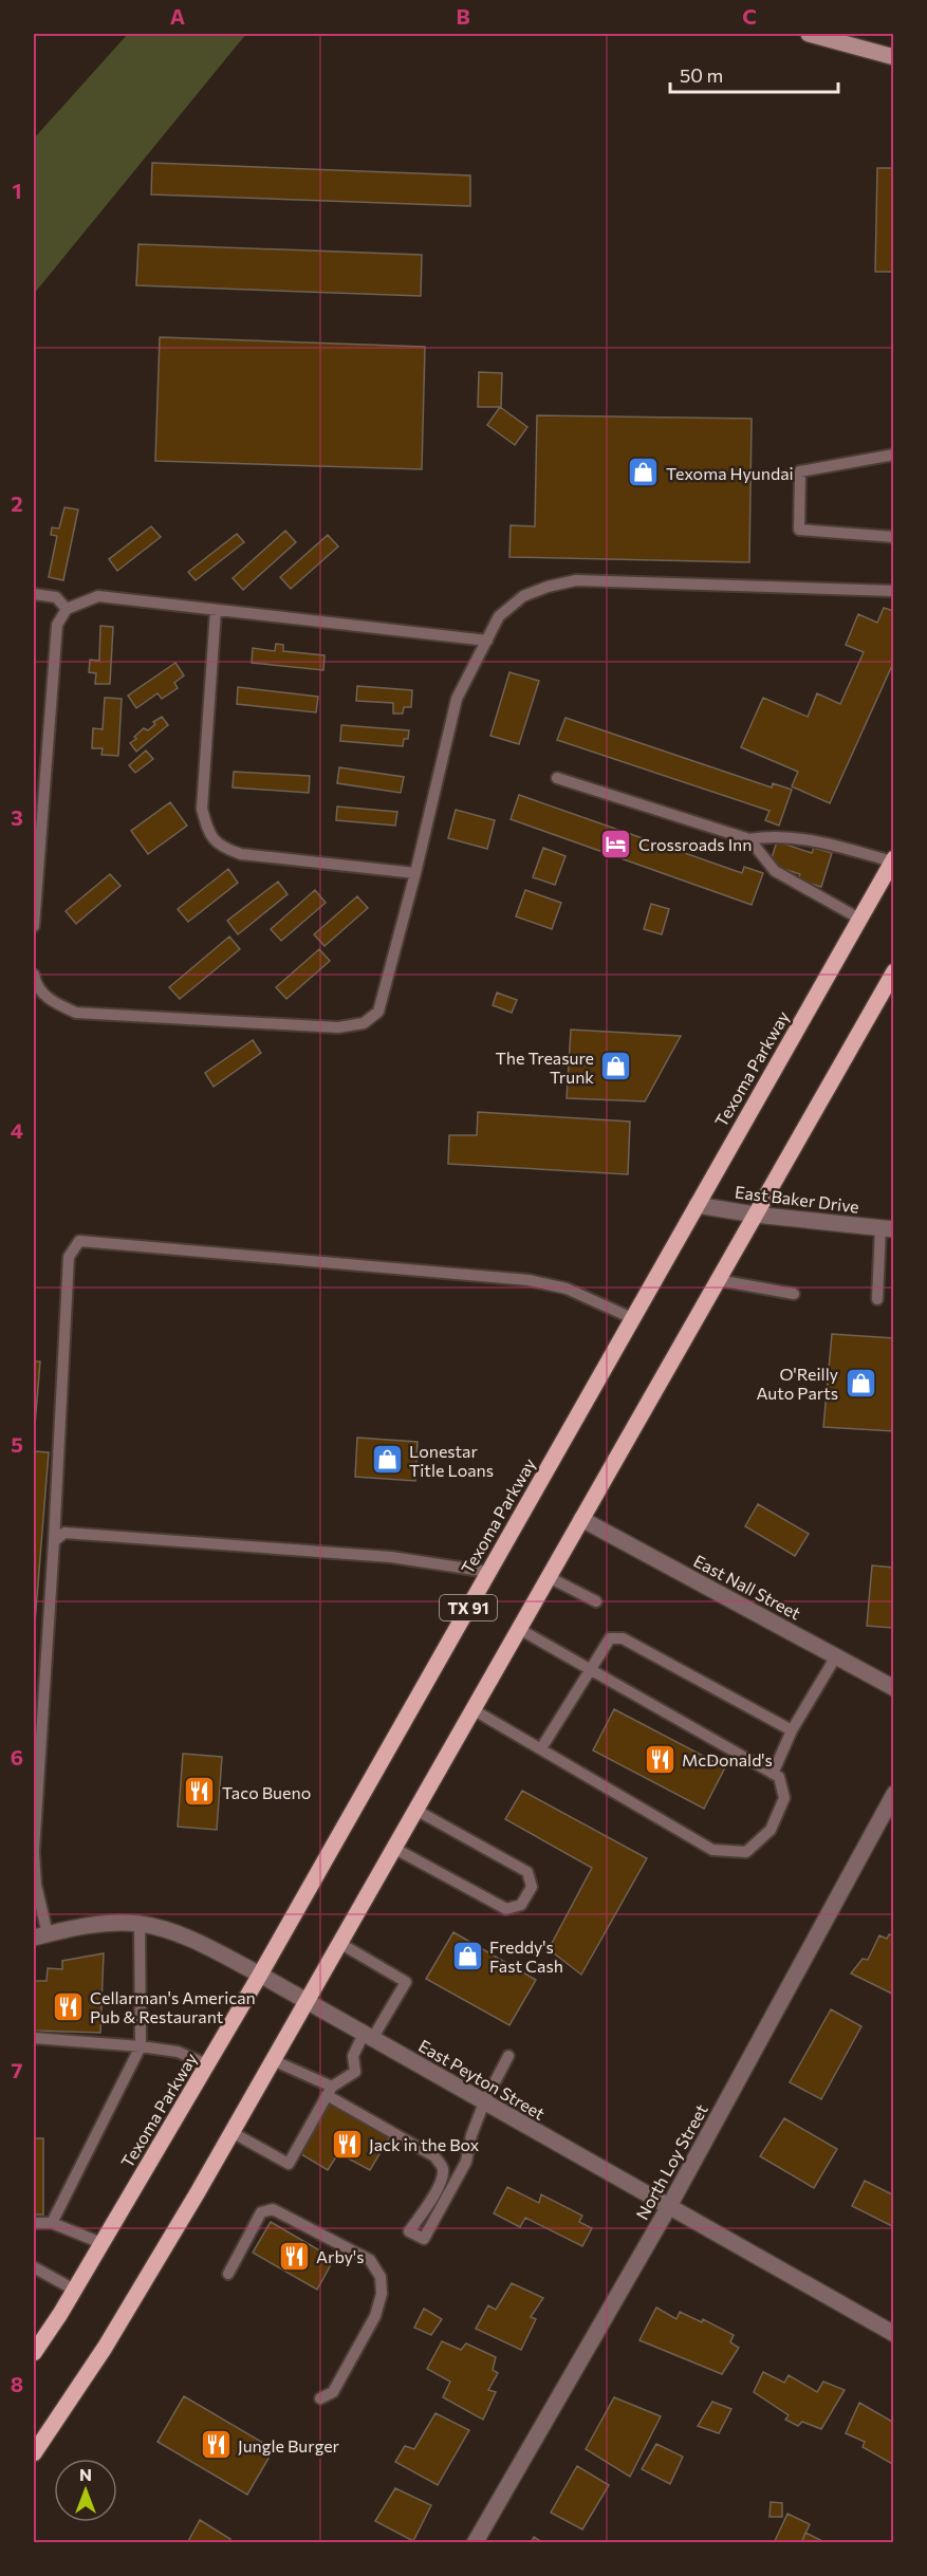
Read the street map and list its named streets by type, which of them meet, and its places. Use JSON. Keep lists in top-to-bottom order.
{
  "streets": {
    "main road": ["Texoma Parkway", "TX 91"],
    "street": [
      "East Baker Drive",
      "East Nall Street",
      "East Peyton Street",
      "North Loy Street"
    ]
  },
  "crossings": [
    ["Texoma Parkway", "East Baker Drive"],
    ["Texoma Parkway", "East Peyton Street"],
    ["East Baker Drive", "TX 91"],
    ["East Nall Street", "TX 91"],
    ["TX 91", "East Peyton Street"],
    ["East Peyton Street", "North Loy Street"]
  ],
  "places": {
    "shop": [
      "Texoma Hyundai",
      "The Treasure Trunk",
      "O'Reilly Auto Parts",
      "Lonestar Title Loans",
      "Freddy's Fast Cash"
    ],
    "hotel": ["Crossroads Inn"],
    "restaurant": [
      "McDonald's",
      "Taco Bueno",
      "Cellarman's American Pub & Restaurant",
      "Jack in the Box",
      "Arby's",
      "Jungle Burger"
    ]
  },
  "scale_bar": "50 m",
  "north": "top",
  "grid": {
    "columns": ["A", "B", "C"],
    "rows": [
      "1",
      "2",
      "3",
      "4",
      "5",
      "6",
      "7",
      "8"
    ]
  }
}
